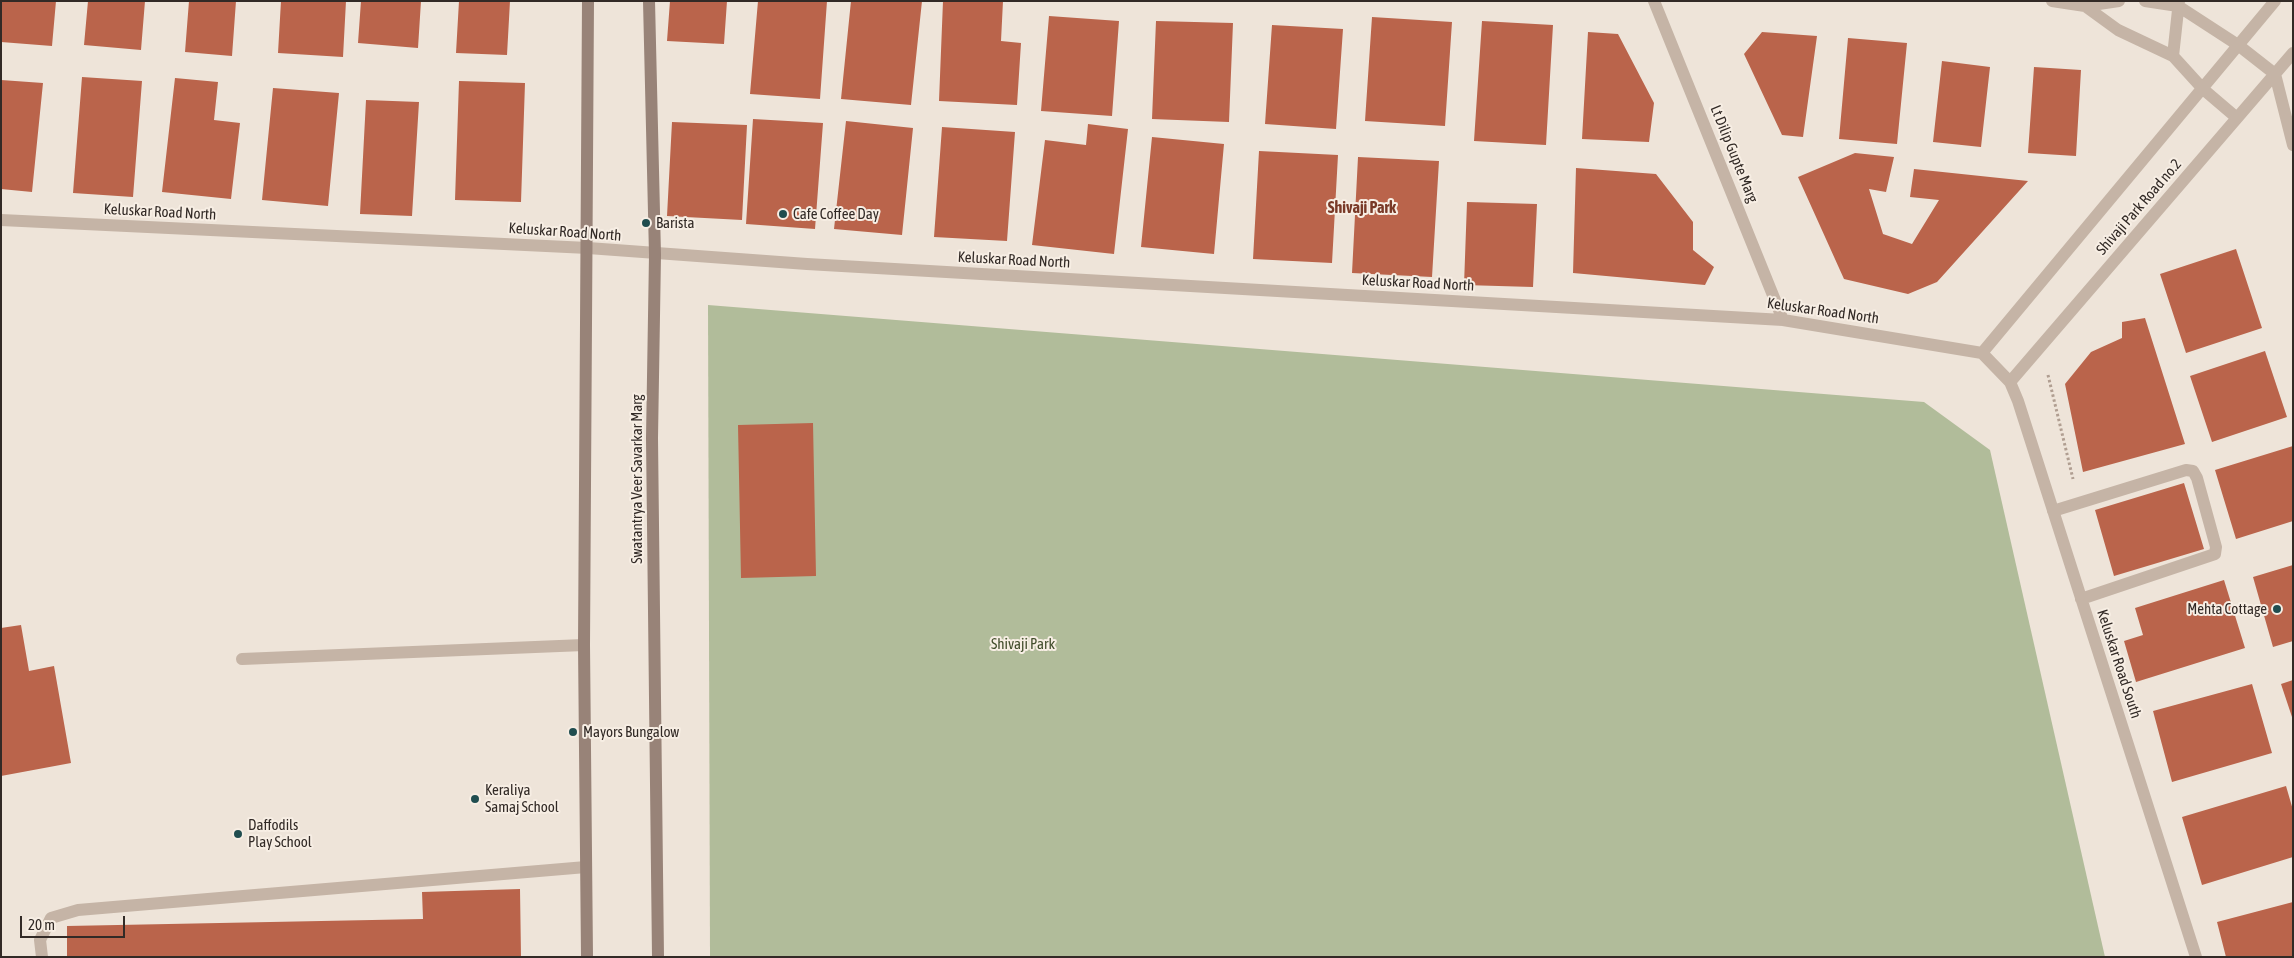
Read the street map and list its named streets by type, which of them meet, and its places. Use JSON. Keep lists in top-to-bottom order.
{
  "streets": {
    "main road": ["Swatantrya Veer Savarkar Marg"],
    "street": [
      "Lt Dilip Gupte Marg",
      "Shivaji Park Road no.2",
      "Keluskar Road North",
      "Keluskar Road South"
    ]
  },
  "crossings": [
    ["Lt Dilip Gupte Marg", "Keluskar Road North"],
    ["Shivaji Park Road no.2", "Keluskar Road South"],
    ["Keluskar Road North", "Swatantrya Veer Savarkar Marg"]
  ],
  "districts": ["Shivaji Park"],
  "parks": ["Shivaji Park"],
  "places": [
    "Cafe Coffee Day",
    "Barista",
    "Mehta Cottage",
    "Mayors Bungalow",
    "Keraliya Samaj School",
    "Daffodils Play School"
  ],
  "scale_bar": "20 m"
}
